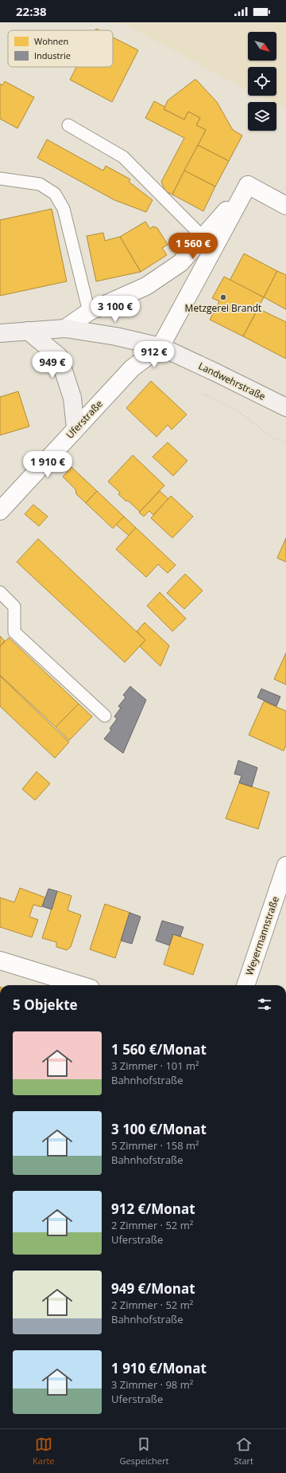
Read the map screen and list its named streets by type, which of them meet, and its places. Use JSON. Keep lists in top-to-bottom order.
{
  "streets": {
    "main road": ["Landwehrstraße"],
    "street": ["Uferstraße", "Weyermannstraße"]
  },
  "crossings": [
    ["Landwehrstraße", "Uferstraße"]
  ],
  "places": ["Metzgerei Brandt"],
  "legend": ["Wohnen", "Industrie"],
  "north": "bottom right",
  "page": {
    "status": "22:38",
    "price": [
      "1 560 €",
      "3 100 €",
      "912 €",
      "949 €",
      "1 910 €"
    ],
    "heading": "5 Objekte",
    "list": [
      {
        "name": "1 560 €/Monat",
        "note": "3 Zimmer · 101 m² · Bahnhofstraße"
      },
      {
        "name": "3 100 €/Monat",
        "note": "5 Zimmer · 158 m² · Bahnhofstraße"
      },
      {
        "name": "912 €/Monat",
        "note": "2 Zimmer · 52 m² · Uferstraße"
      },
      {
        "name": "949 €/Monat",
        "note": "2 Zimmer · 52 m² · Bahnhofstraße"
      },
      {
        "name": "1 910 €/Monat",
        "note": "3 Zimmer · 98 m² · Uferstraße"
      }
    ],
    "tabs": ["Karte", "Gespeichert", "Start"]
  }
}
